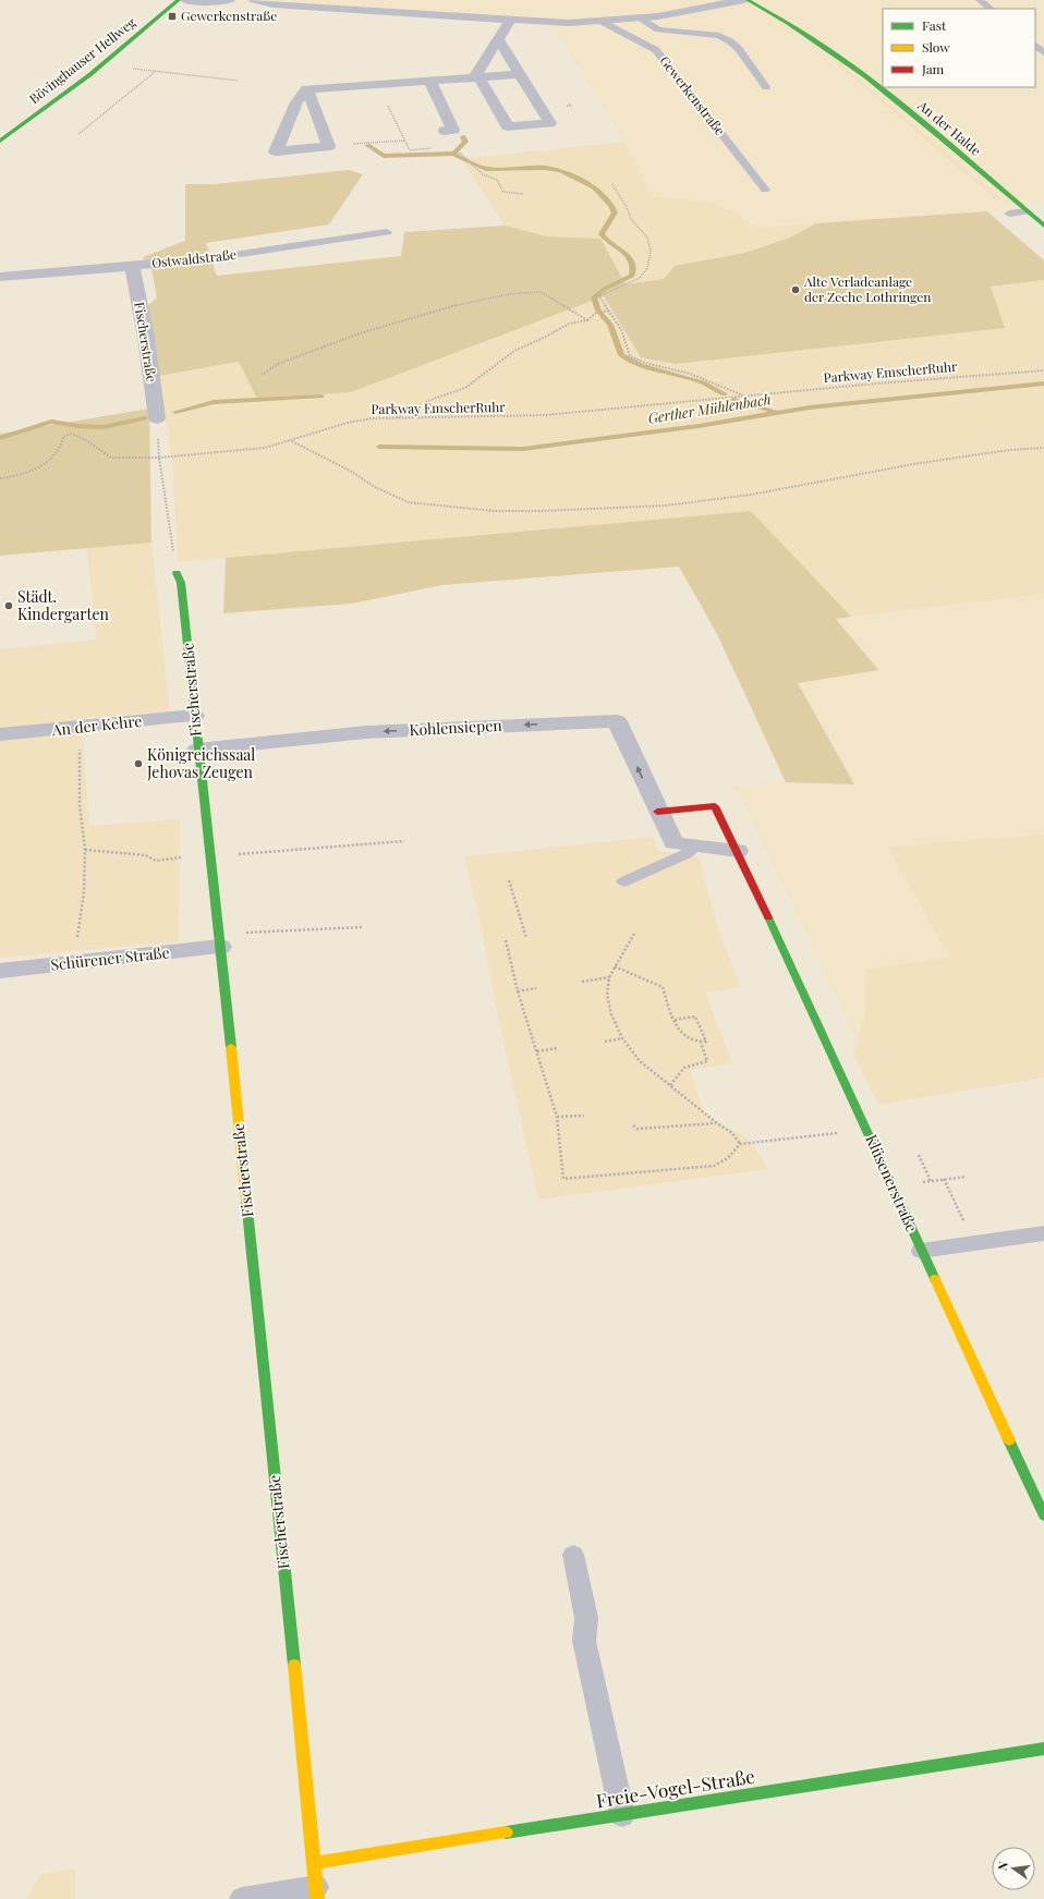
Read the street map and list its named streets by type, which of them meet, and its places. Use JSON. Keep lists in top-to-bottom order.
{
  "streets": {
    "street": [
      "Bövinghauser Hellweg",
      "Gewerkenstraße",
      "An der Halde",
      "Ostwaldstraße",
      "Fischerstraße",
      "An der Kehre",
      "Kohlensiepen",
      "Schürener Straße",
      "Klüsenerstraße",
      "Freie-Vogel-Straße"
    ],
    "path": ["Parkway EmscherRuhr"]
  },
  "crossings": [
    ["Gewerkenstraße", "An der Halde"],
    ["Ostwaldstraße", "Fischerstraße"],
    ["Fischerstraße", "An der Kehre"],
    ["Fischerstraße", "Kohlensiepen"],
    ["Fischerstraße", "Schürener Straße"],
    ["Fischerstraße", "Freie-Vogel-Straße"],
    ["Kohlensiepen", "Klüsenerstraße"]
  ],
  "one_way": ["Kohlensiepen"],
  "water": ["Gerther Mühlenbach"],
  "places": {
    "transit": ["Gewerkenstraße"],
    "other": ["Alte Verladeanlage der Zeche Lothringen", "Städt. Kindergarten", "Königreichssaal Jehovas Zeugen"]
  },
  "legend": ["Fast", "Slow", "Jam"],
  "north": "left"
}
